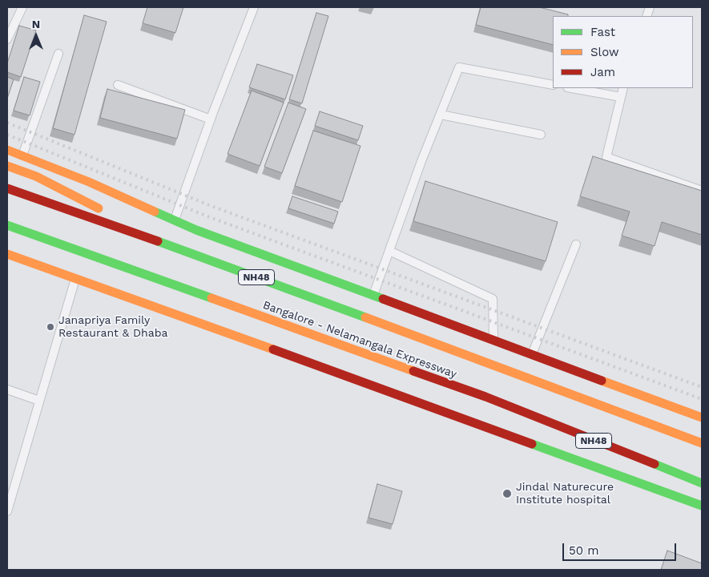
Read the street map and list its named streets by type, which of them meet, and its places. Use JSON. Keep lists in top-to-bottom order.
{
  "streets": {
    "main road": ["NH48", "Bangalore - Nelamangala Expressway"]
  },
  "places": ["Janapriya Family Restaurant & Dhaba", "Jindal Naturecure Institute hospital"],
  "legend": ["Fast", "Slow", "Jam"],
  "scale_bar": "50 m",
  "north": "top"
}
